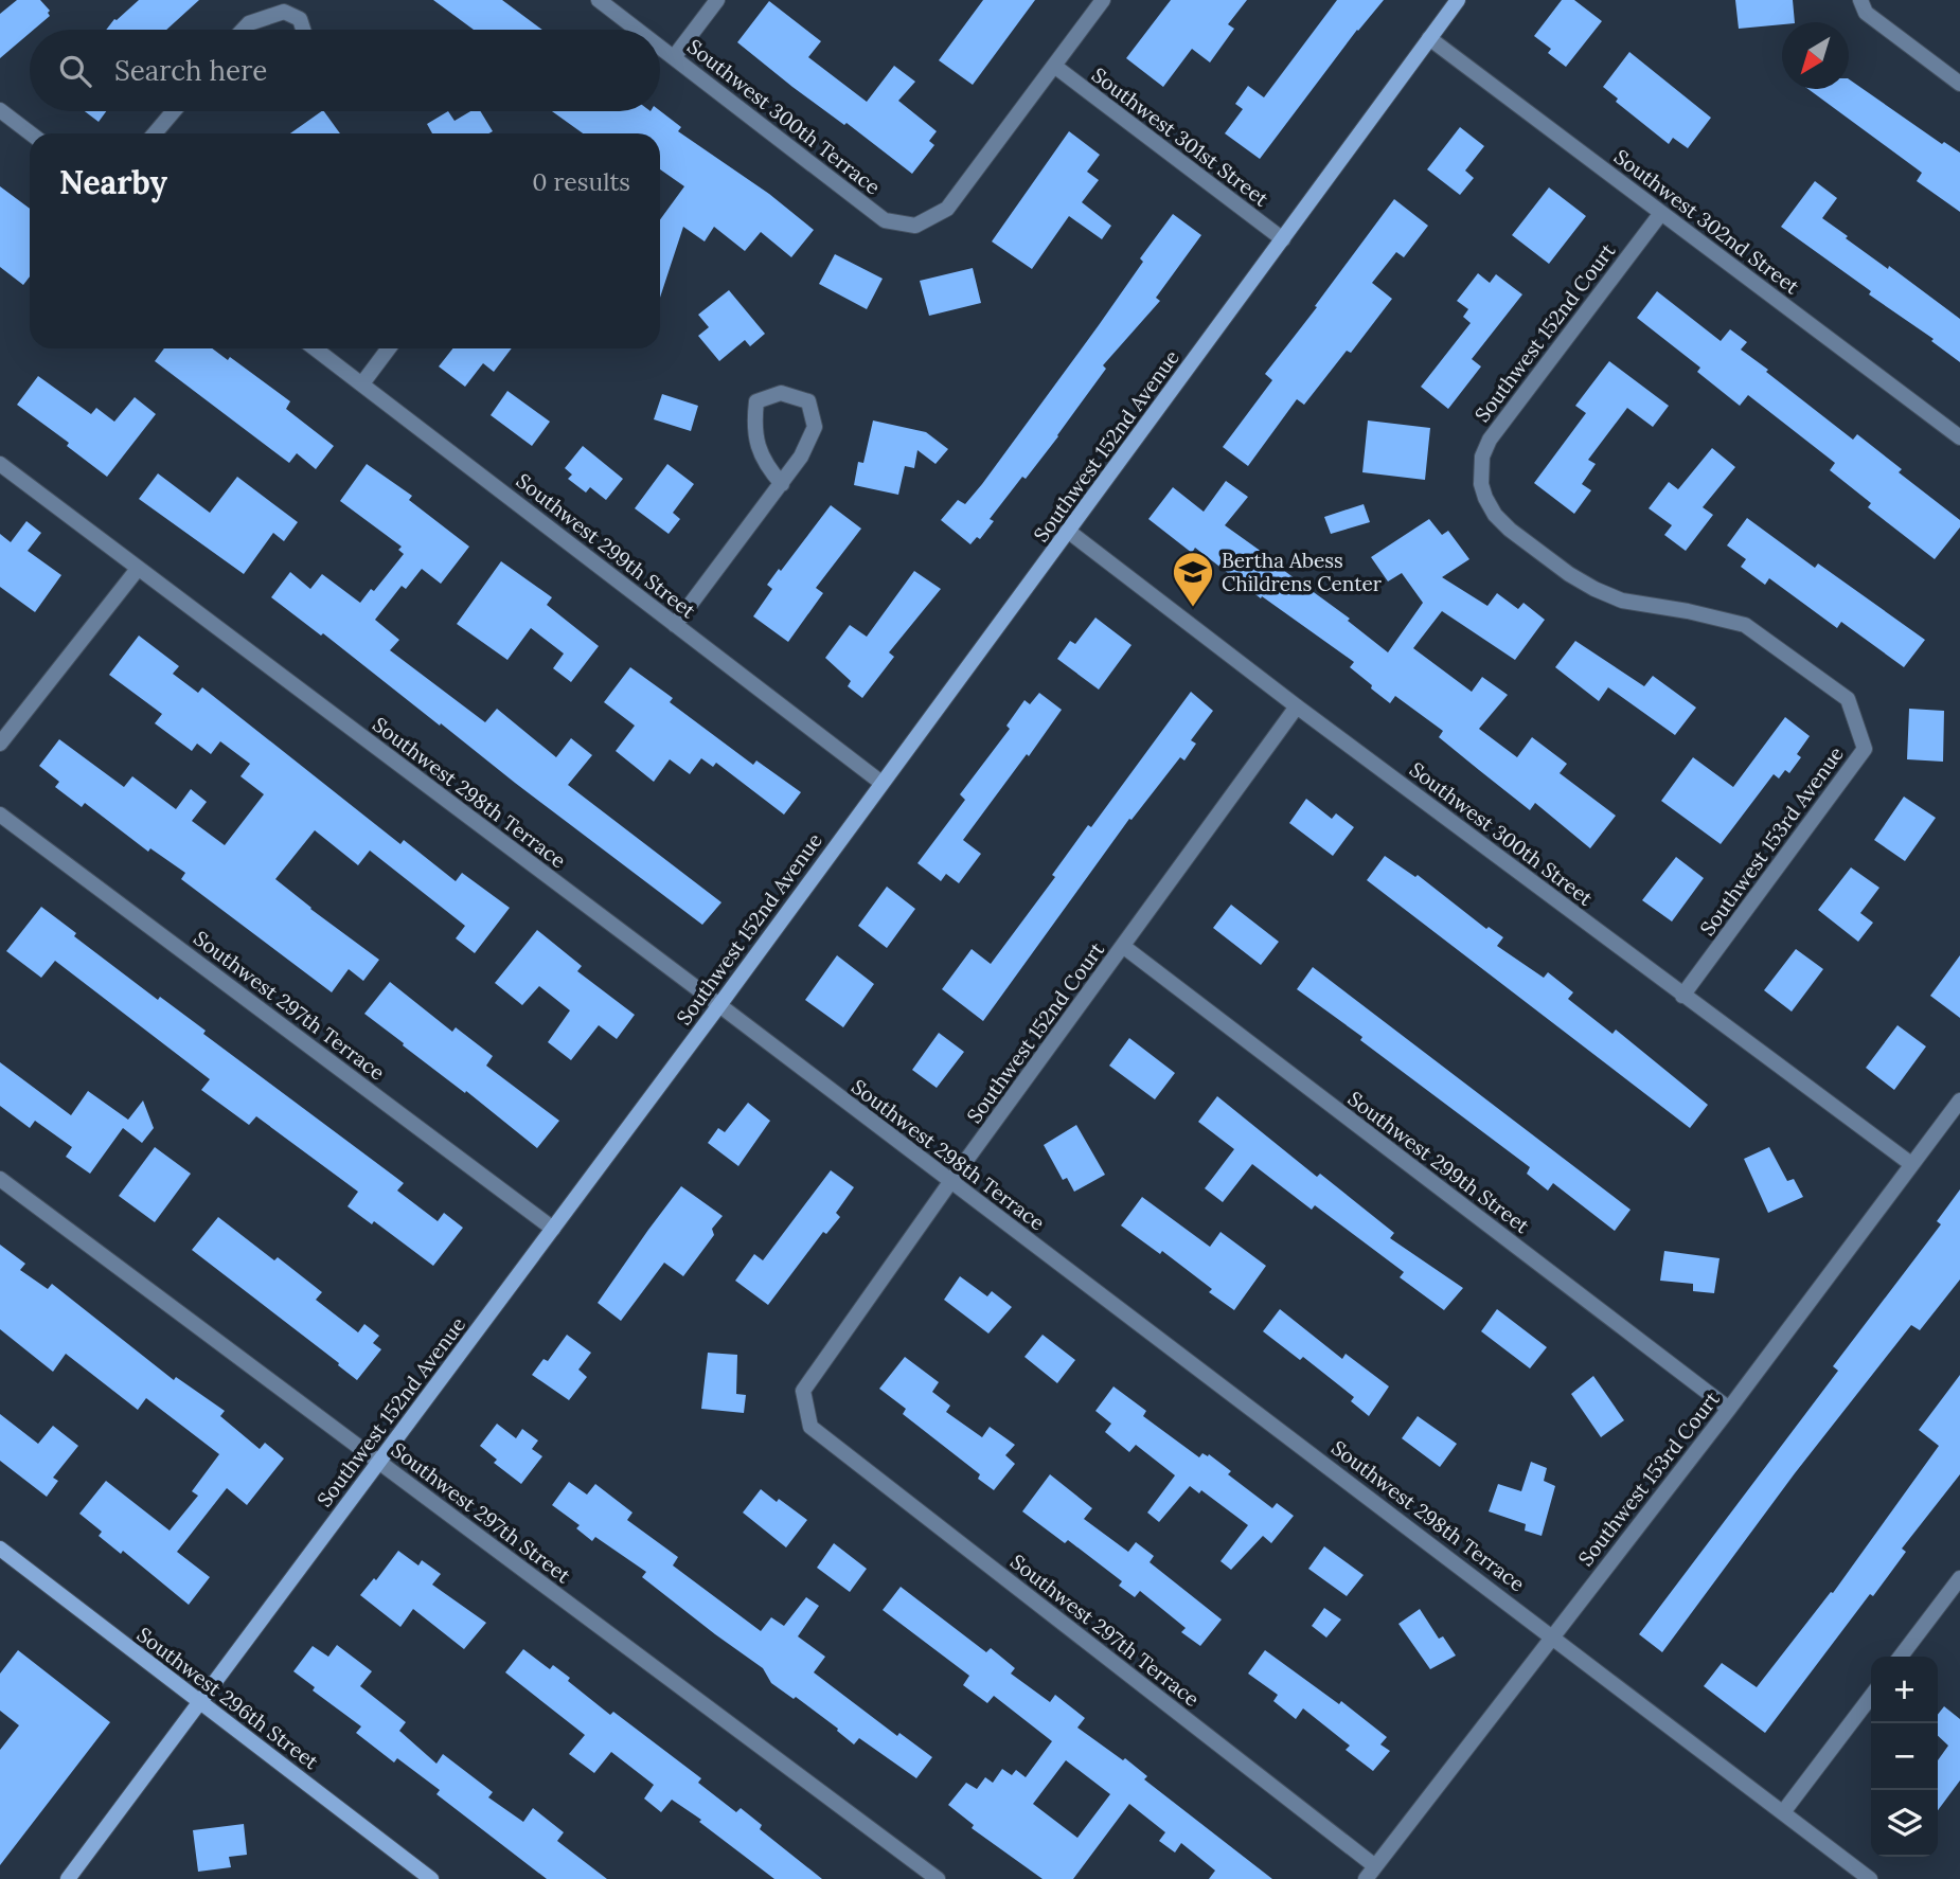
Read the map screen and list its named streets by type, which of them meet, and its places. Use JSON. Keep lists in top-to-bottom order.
{
  "streets": {
    "street": [
      "Southwest 300th Terrace",
      "Southwest 301st Street",
      "Southwest 302nd Street",
      "Southwest 152nd Court",
      "Southwest 152nd Avenue",
      "Southwest 299th Street",
      "Southwest 298th Terrace",
      "Southwest 300th Street",
      "Southwest 153rd Avenue",
      "Southwest 297th Terrace",
      "Southwest 153rd Court",
      "Southwest 297th Street",
      "Southwest 296th Street"
    ]
  },
  "crossings": [
    ["Southwest 300th Terrace", "Southwest 301st Street"],
    ["Southwest 301st Street", "Southwest 152nd Avenue"],
    ["Southwest 302nd Street", "Southwest 152nd Court"],
    ["Southwest 302nd Street", "Southwest 152nd Avenue"],
    ["Southwest 152nd Court", "Southwest 299th Street"],
    ["Southwest 152nd Court", "Southwest 298th Terrace"],
    ["Southwest 152nd Court", "Southwest 300th Street"],
    ["Southwest 152nd Court", "Southwest 153rd Avenue"],
    ["Southwest 152nd Court", "Southwest 297th Terrace"],
    ["Southwest 152nd Avenue", "Southwest 299th Street"],
    ["Southwest 152nd Avenue", "Southwest 298th Terrace"],
    ["Southwest 152nd Avenue", "Southwest 300th Street"],
    ["Southwest 152nd Avenue", "Southwest 297th Terrace"],
    ["Southwest 152nd Avenue", "Southwest 297th Street"],
    ["Southwest 152nd Avenue", "Southwest 296th Street"],
    ["Southwest 299th Street", "Southwest 153rd Court"],
    ["Southwest 298th Terrace", "Southwest 153rd Court"],
    ["Southwest 300th Street", "Southwest 153rd Avenue"],
    ["Southwest 300th Street", "Southwest 153rd Court"],
    ["Southwest 297th Terrace", "Southwest 153rd Court"]
  ],
  "places": {
    "school or university": ["Bertha Abess Childrens Center"]
  },
  "north": "bottom left",
  "page": {
    "search": "Search here",
    "heading": ["Nearby", "0 results"],
    "map_buttons": ["+", "−"]
  }
}
